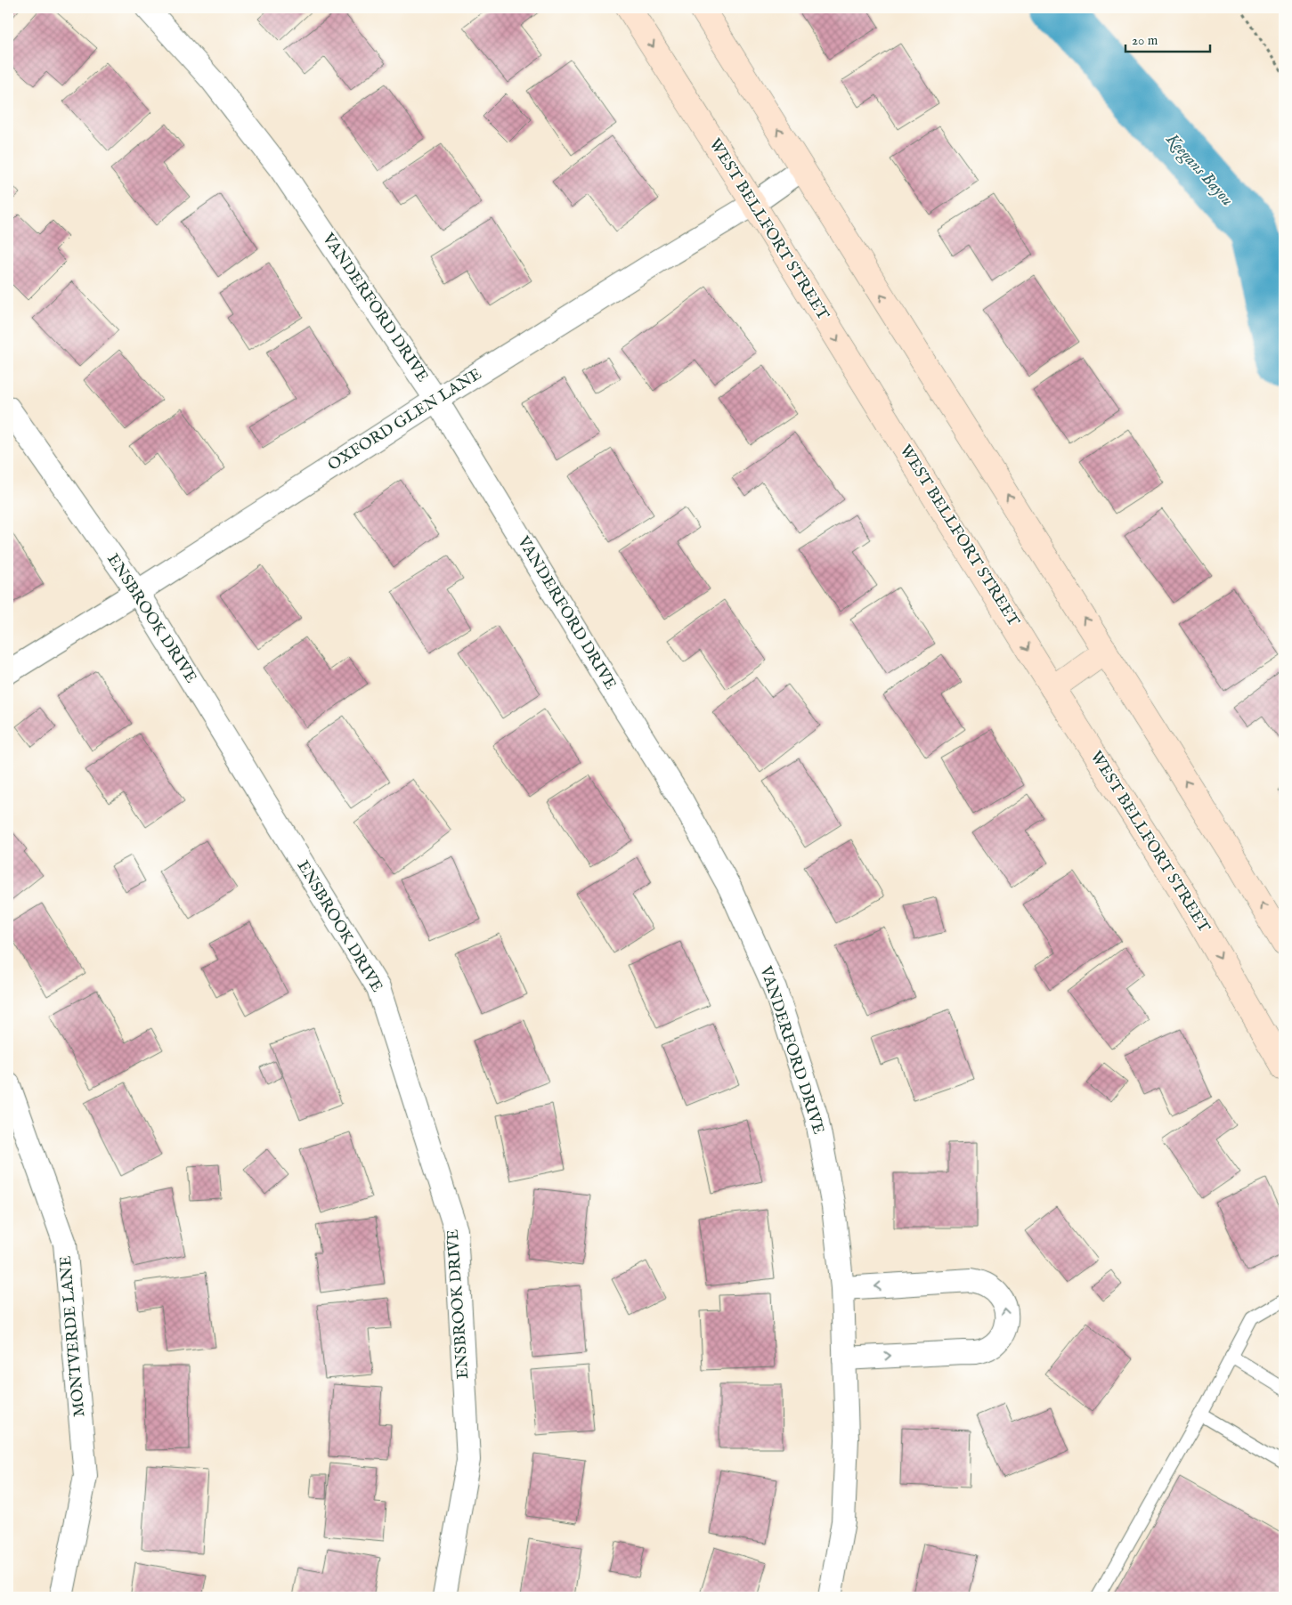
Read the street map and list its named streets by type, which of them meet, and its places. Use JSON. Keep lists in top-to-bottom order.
{
  "streets": {
    "main road": ["WEST BELLFORT STREET"],
    "street": [
      "VANDERFORD DRIVE",
      "OXFORD GLEN LANE",
      "ENSBROOK DRIVE",
      "MONTVERDE LANE"
    ]
  },
  "crossings": [
    ["WEST BELLFORT STREET", "OXFORD GLEN LANE"],
    ["VANDERFORD DRIVE", "OXFORD GLEN LANE"],
    ["OXFORD GLEN LANE", "ENSBROOK DRIVE"]
  ],
  "water": ["Keegans Bayou"],
  "scale_bar": "20 m"
}
